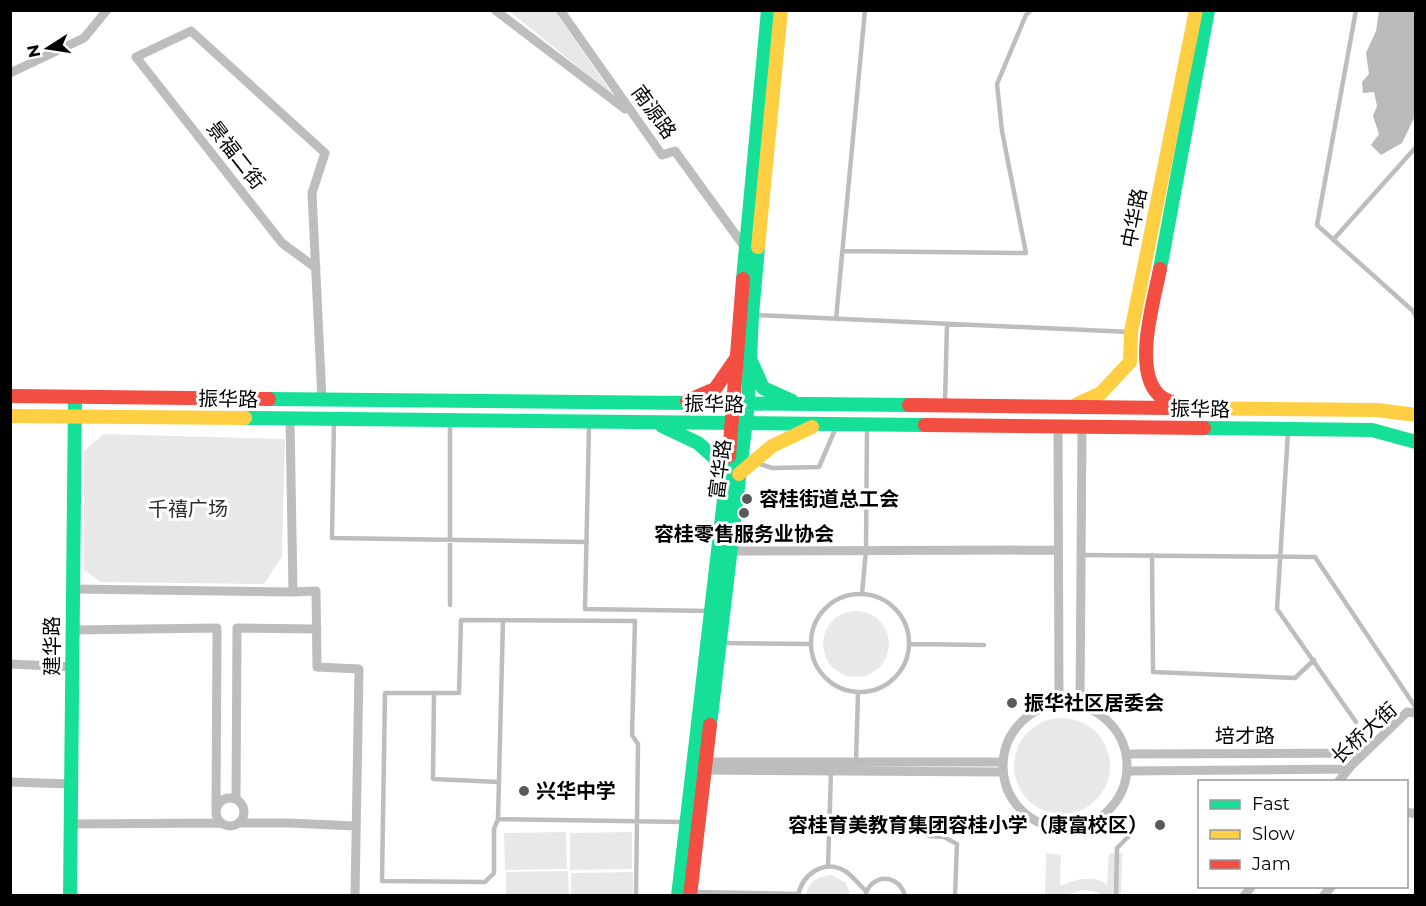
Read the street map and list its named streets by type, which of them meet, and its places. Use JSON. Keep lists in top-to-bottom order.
{
  "streets": {
    "street": [
      "南源路",
      "景福二街",
      "中华路",
      "振华路",
      "富华路",
      "建华路",
      "长桥大街",
      "培才路"
    ]
  },
  "crossings": [
    ["南源路", "富华路"],
    ["中华路", "振华路"],
    ["振华路", "富华路"],
    ["振华路", "建华路"],
    ["长桥大街", "培才路"]
  ],
  "parks": ["千禧广场"],
  "places": [
    "容桂街道总工会",
    "容桂零售服务业协会",
    "振华社区居委会",
    "兴华中学",
    "容桂育美教育集团容桂小学（康富校区）"
  ],
  "legend": ["Fast", "Slow", "Jam"],
  "north": "left"
}
